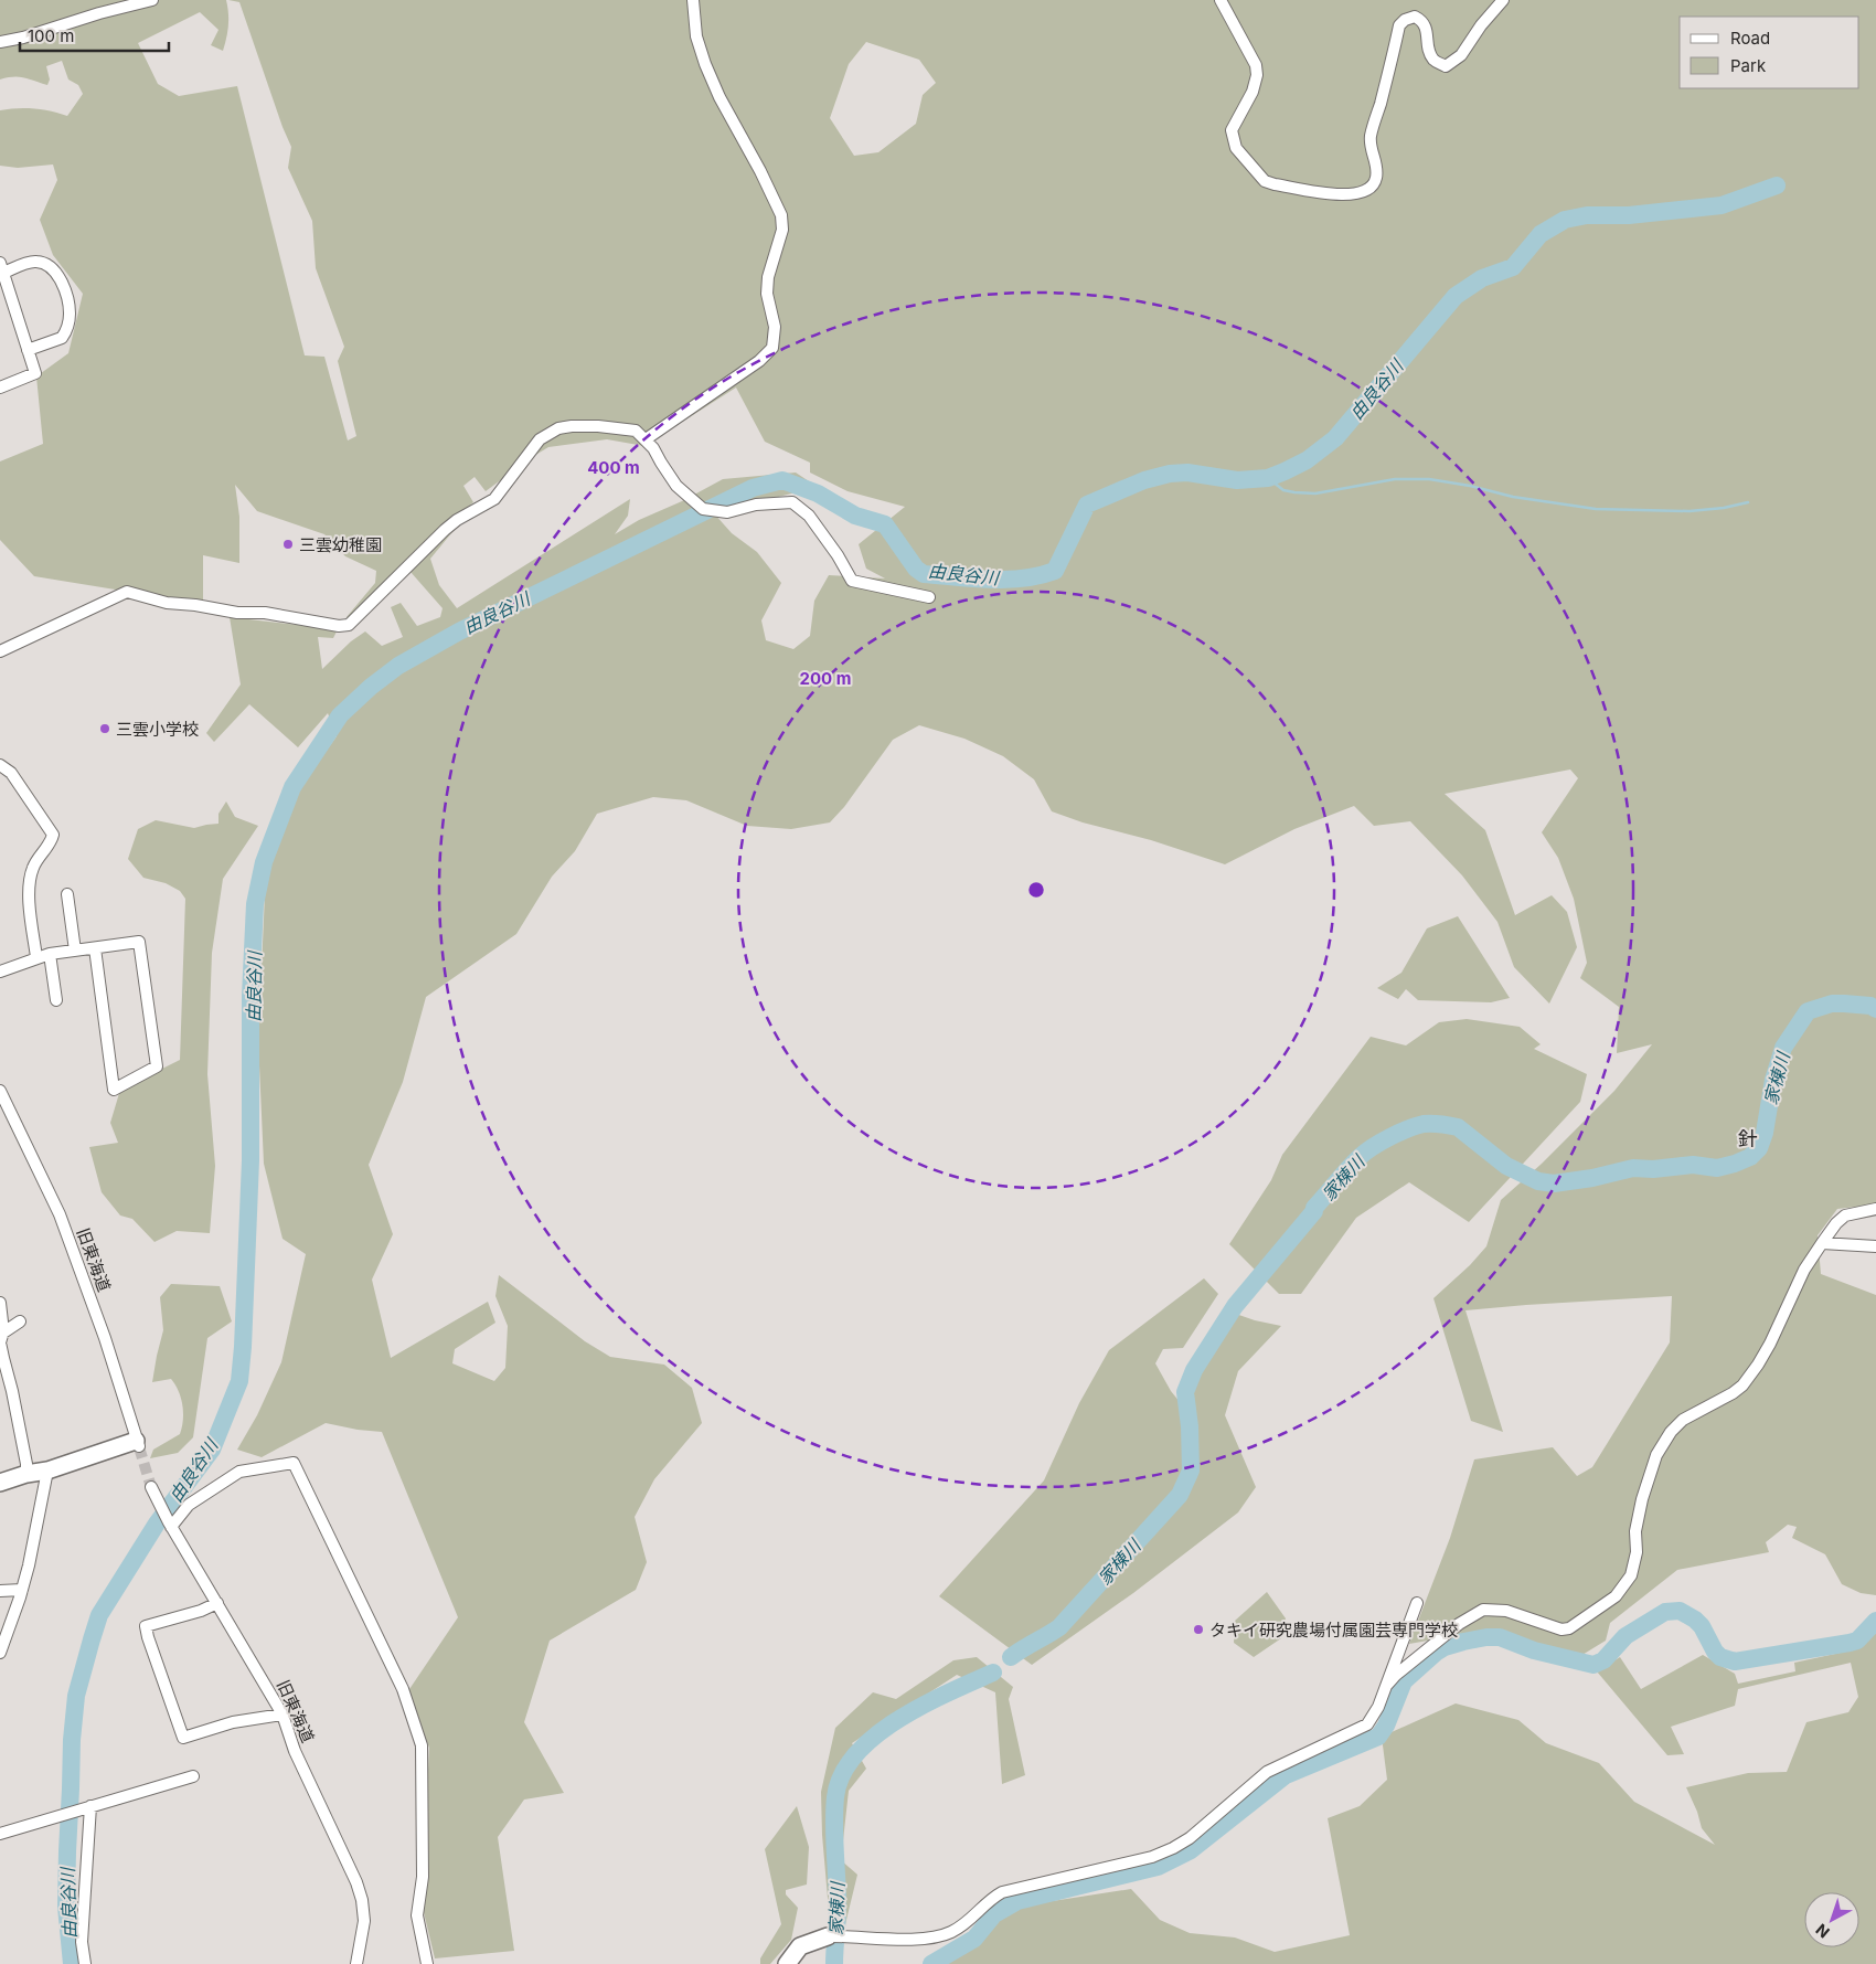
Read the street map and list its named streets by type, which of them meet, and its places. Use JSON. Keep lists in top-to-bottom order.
{
  "streets": {
    "street": ["旧東海道"]
  },
  "districts": ["針"],
  "water": ["由良谷川", "家棟川"],
  "places": ["三雲幼稚園", "三雲小学校", "タキイ研究農場付属園芸専門学校"],
  "legend": ["Road", "Park"],
  "scale_bar": "100 m",
  "north": "bottom left",
  "rings": ["400 m", "200 m"]
}
